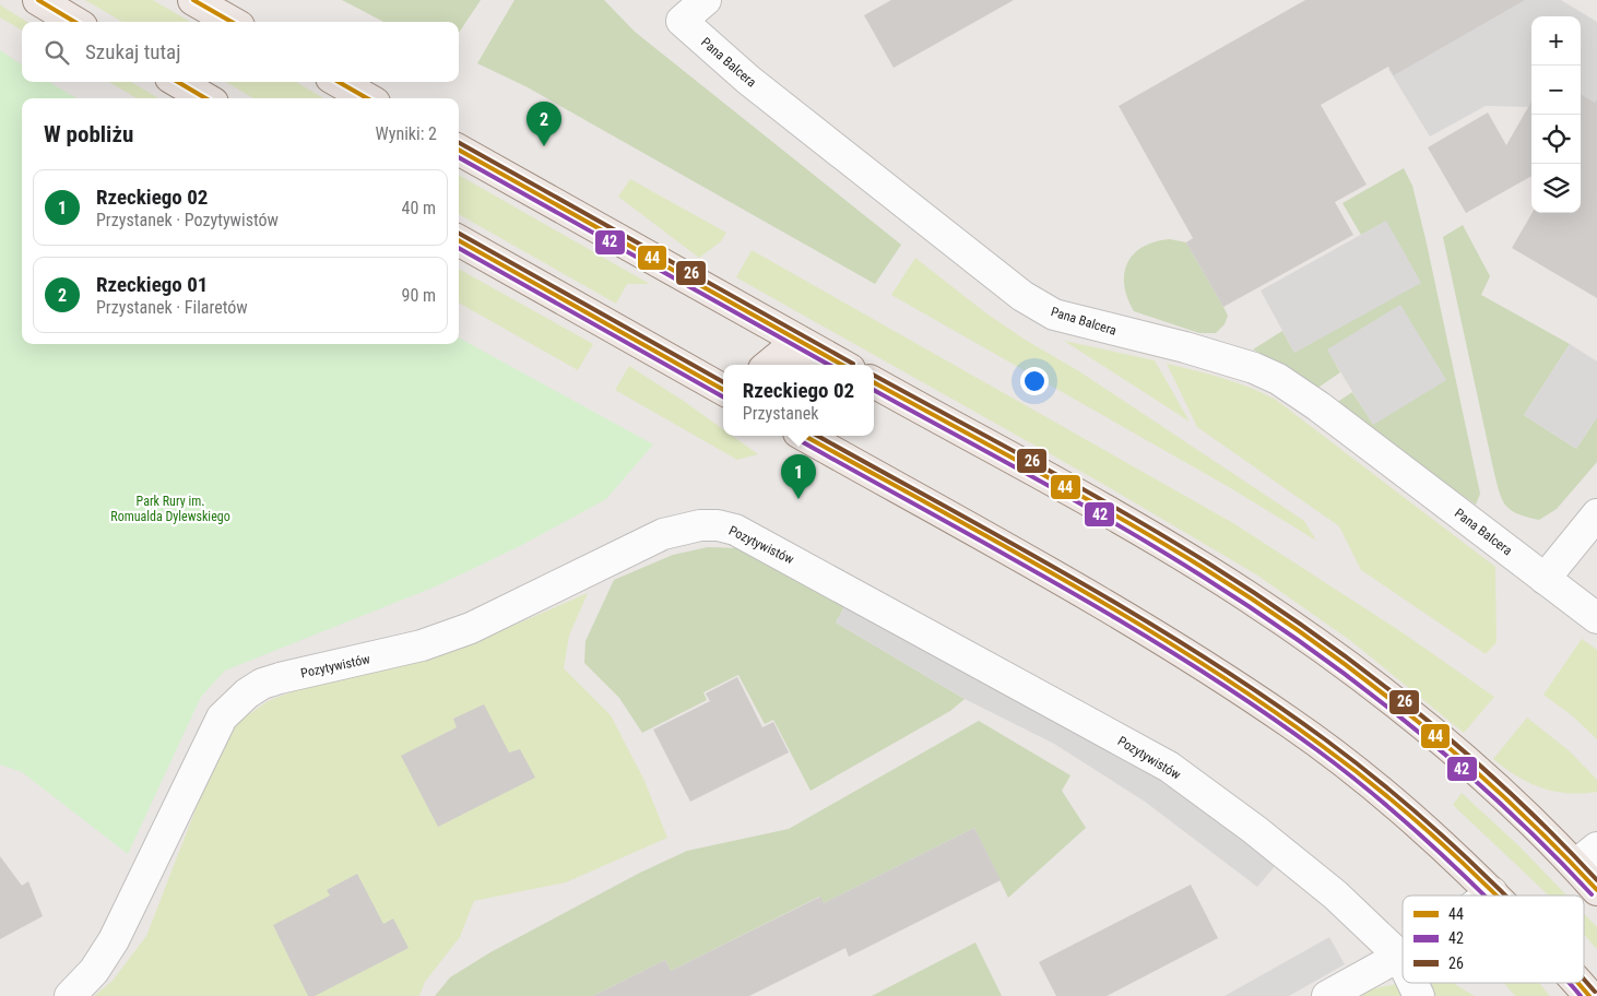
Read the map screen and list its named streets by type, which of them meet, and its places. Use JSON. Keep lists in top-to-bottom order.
{
  "streets": {
    "street": ["Pana Balcera", "Pozytywistów"]
  },
  "parks": ["Park Rury im. Romualda Dylewskiego"],
  "lines": ["transit line 44", "transit line 26", "transit line 42"],
  "legend": ["44", "42", "26"],
  "page": {
    "map_buttons": ["+", "−"],
    "search": "Szukaj tutaj",
    "heading": ["W pobliżu", "Wyniki: 2"],
    "pins": ["2", "1"],
    "list": [
      {
        "mark": "1",
        "name": "Rzeckiego 02",
        "note": "Przystanek · Pozytywistów",
        "value": "40 m"
      },
      {
        "mark": "2",
        "name": "Rzeckiego 01",
        "note": "Przystanek · Filaretów",
        "value": "90 m"
      }
    ],
    "popup": ["Rzeckiego 02", "Przystanek"]
  }
}
